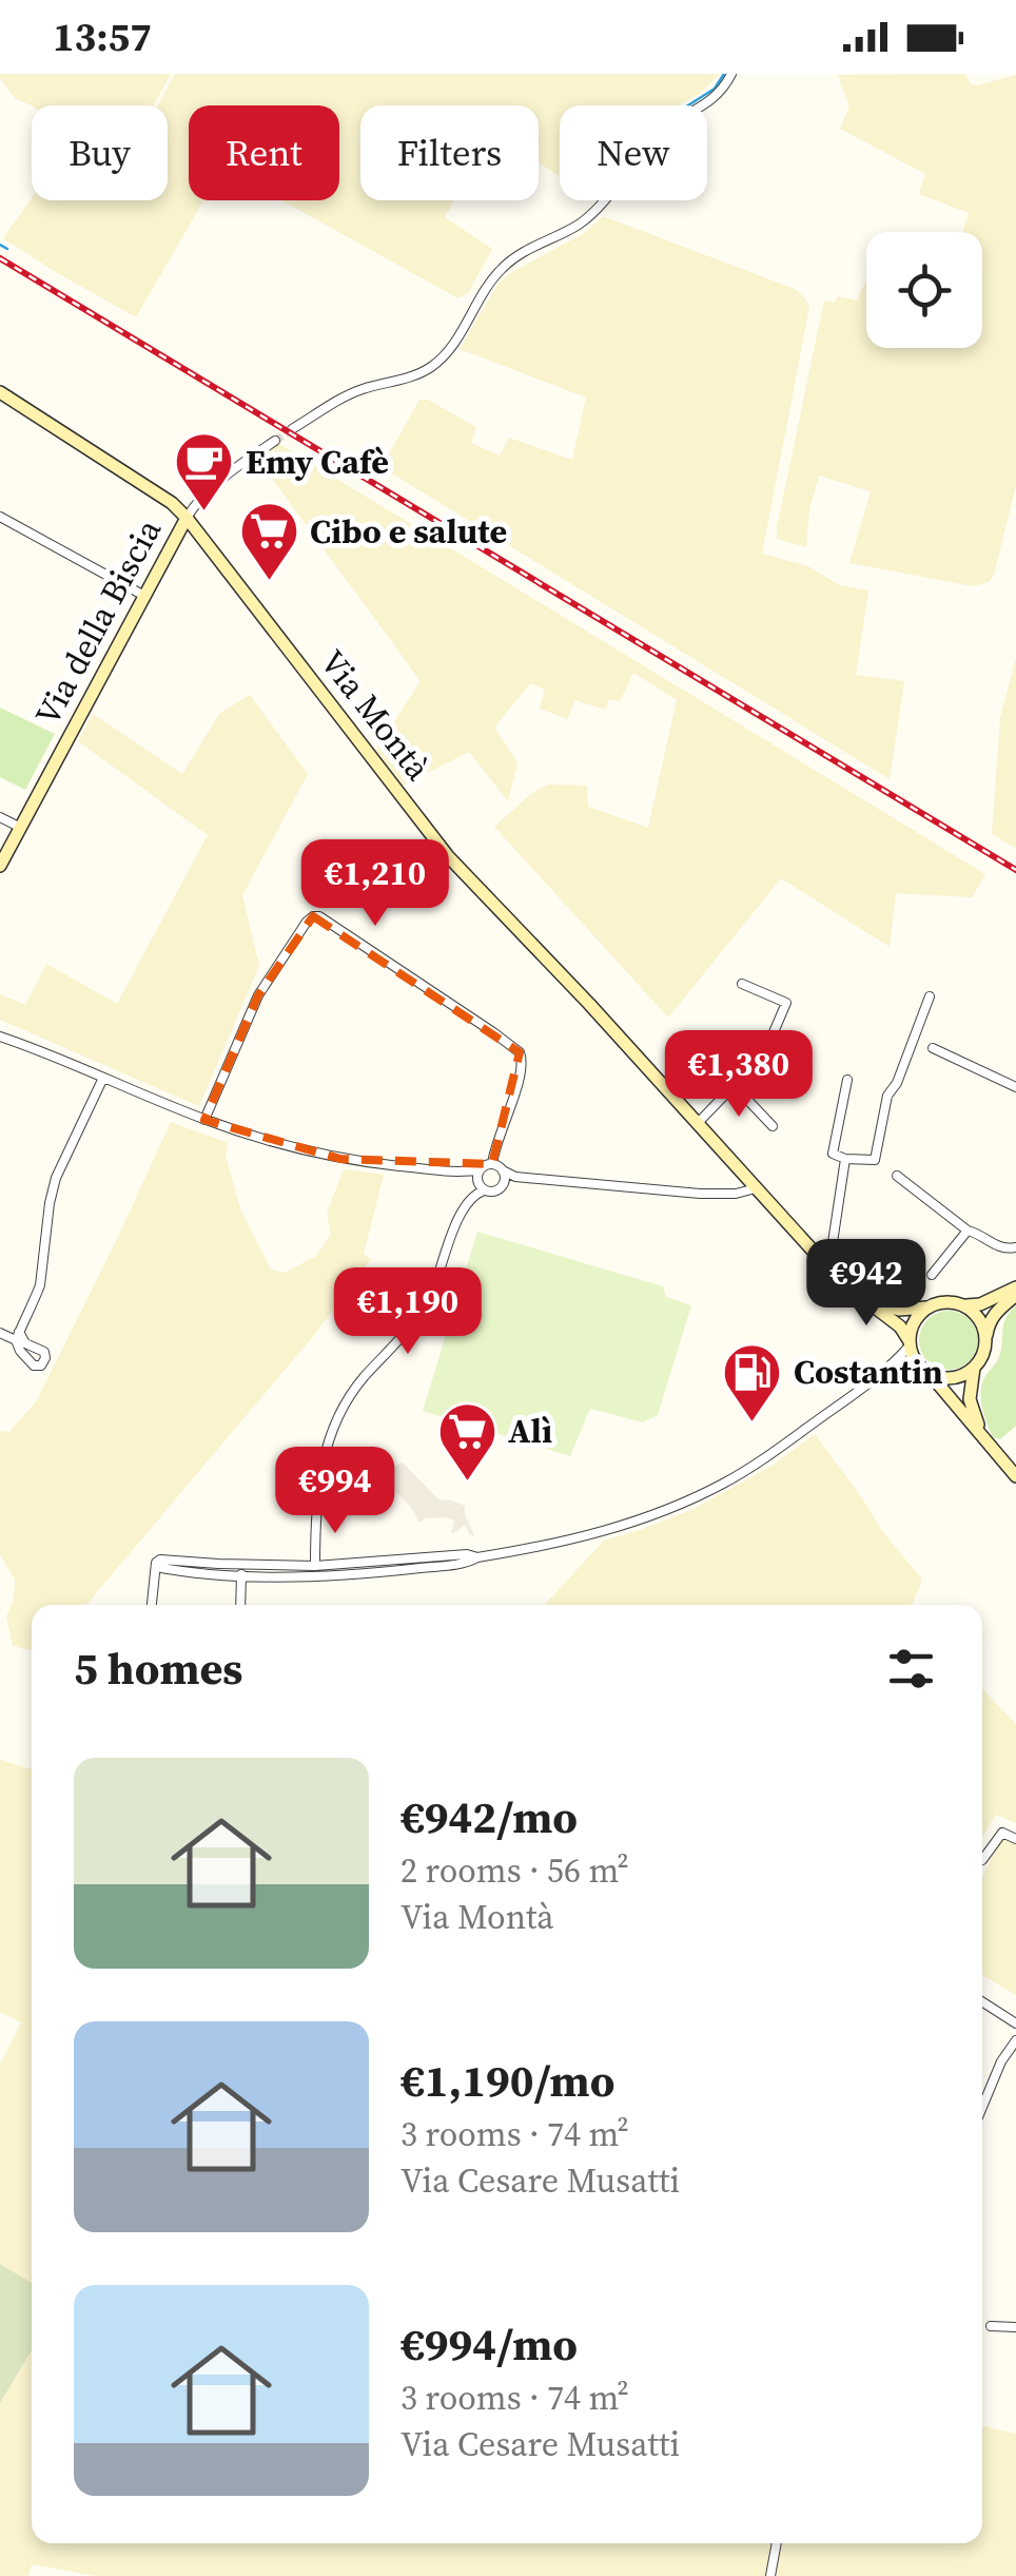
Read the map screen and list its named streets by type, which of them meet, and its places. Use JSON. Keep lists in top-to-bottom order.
{
  "streets": {
    "main road": ["Via della Biscia", "Via Montà"]
  },
  "crossings": [
    ["Via della Biscia", "Via Montà"]
  ],
  "places": {
    "cafe": ["Emy Cafè"],
    "supermarket": ["Cibo e salute", "Alì"],
    "fuel station": ["Costantin"]
  },
  "page": {
    "status": "13:57",
    "chip": [
      "Buy",
      "Rent",
      "Filters",
      "New"
    ],
    "price": [
      "€1,210",
      "€1,380",
      "€942",
      "€1,190",
      "€994"
    ],
    "heading": "5 homes",
    "list": [
      {
        "name": "€942/mo",
        "note": "2 rooms · 56 m² · Via Montà"
      },
      {
        "name": "€1,190/mo",
        "note": "3 rooms · 74 m² · Via Cesare Musatti"
      },
      {
        "name": "€994/mo",
        "note": "3 rooms · 74 m² · Via Cesare Musatti"
      }
    ]
  }
}
